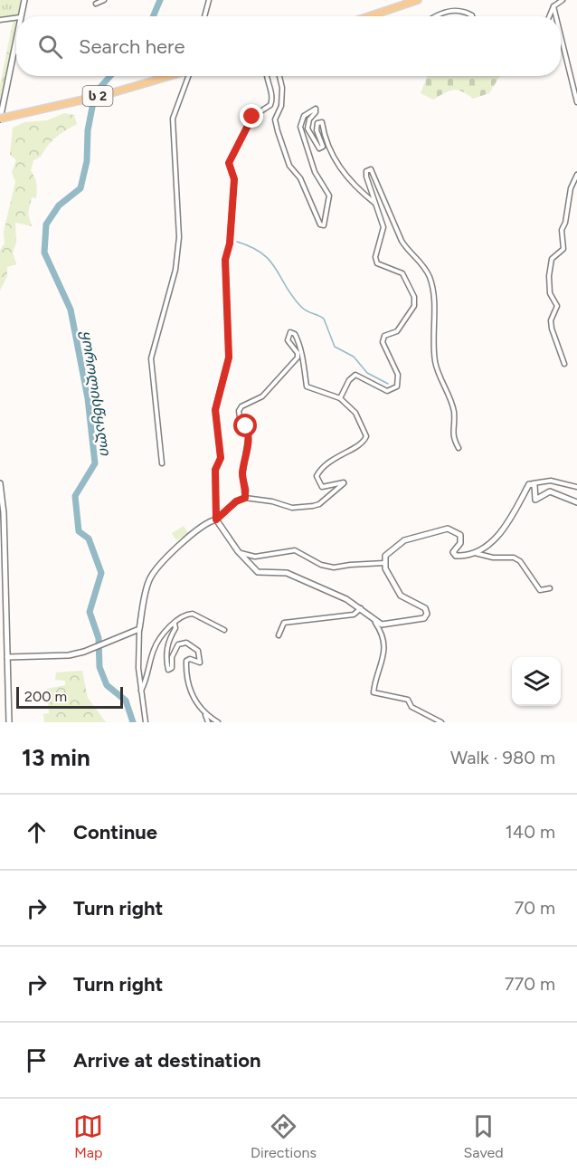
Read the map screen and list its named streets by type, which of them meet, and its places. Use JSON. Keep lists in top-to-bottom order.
{
  "streets": {
    "highway": ["ს 2"]
  },
  "water": ["ყოროლისწყალი"],
  "scale_bar": "200 m",
  "page": {
    "search": "Search here",
    "scale": "200 m",
    "heading": ["13 min", "Walk · 980 m"],
    "list": [
      ["Continue", "140 m"],
      ["Turn right", "70 m"],
      ["Turn right", "770 m"],
      "Arrive at destination"
    ],
    "nav": ["Map", "Directions", "Saved"]
  }
}
